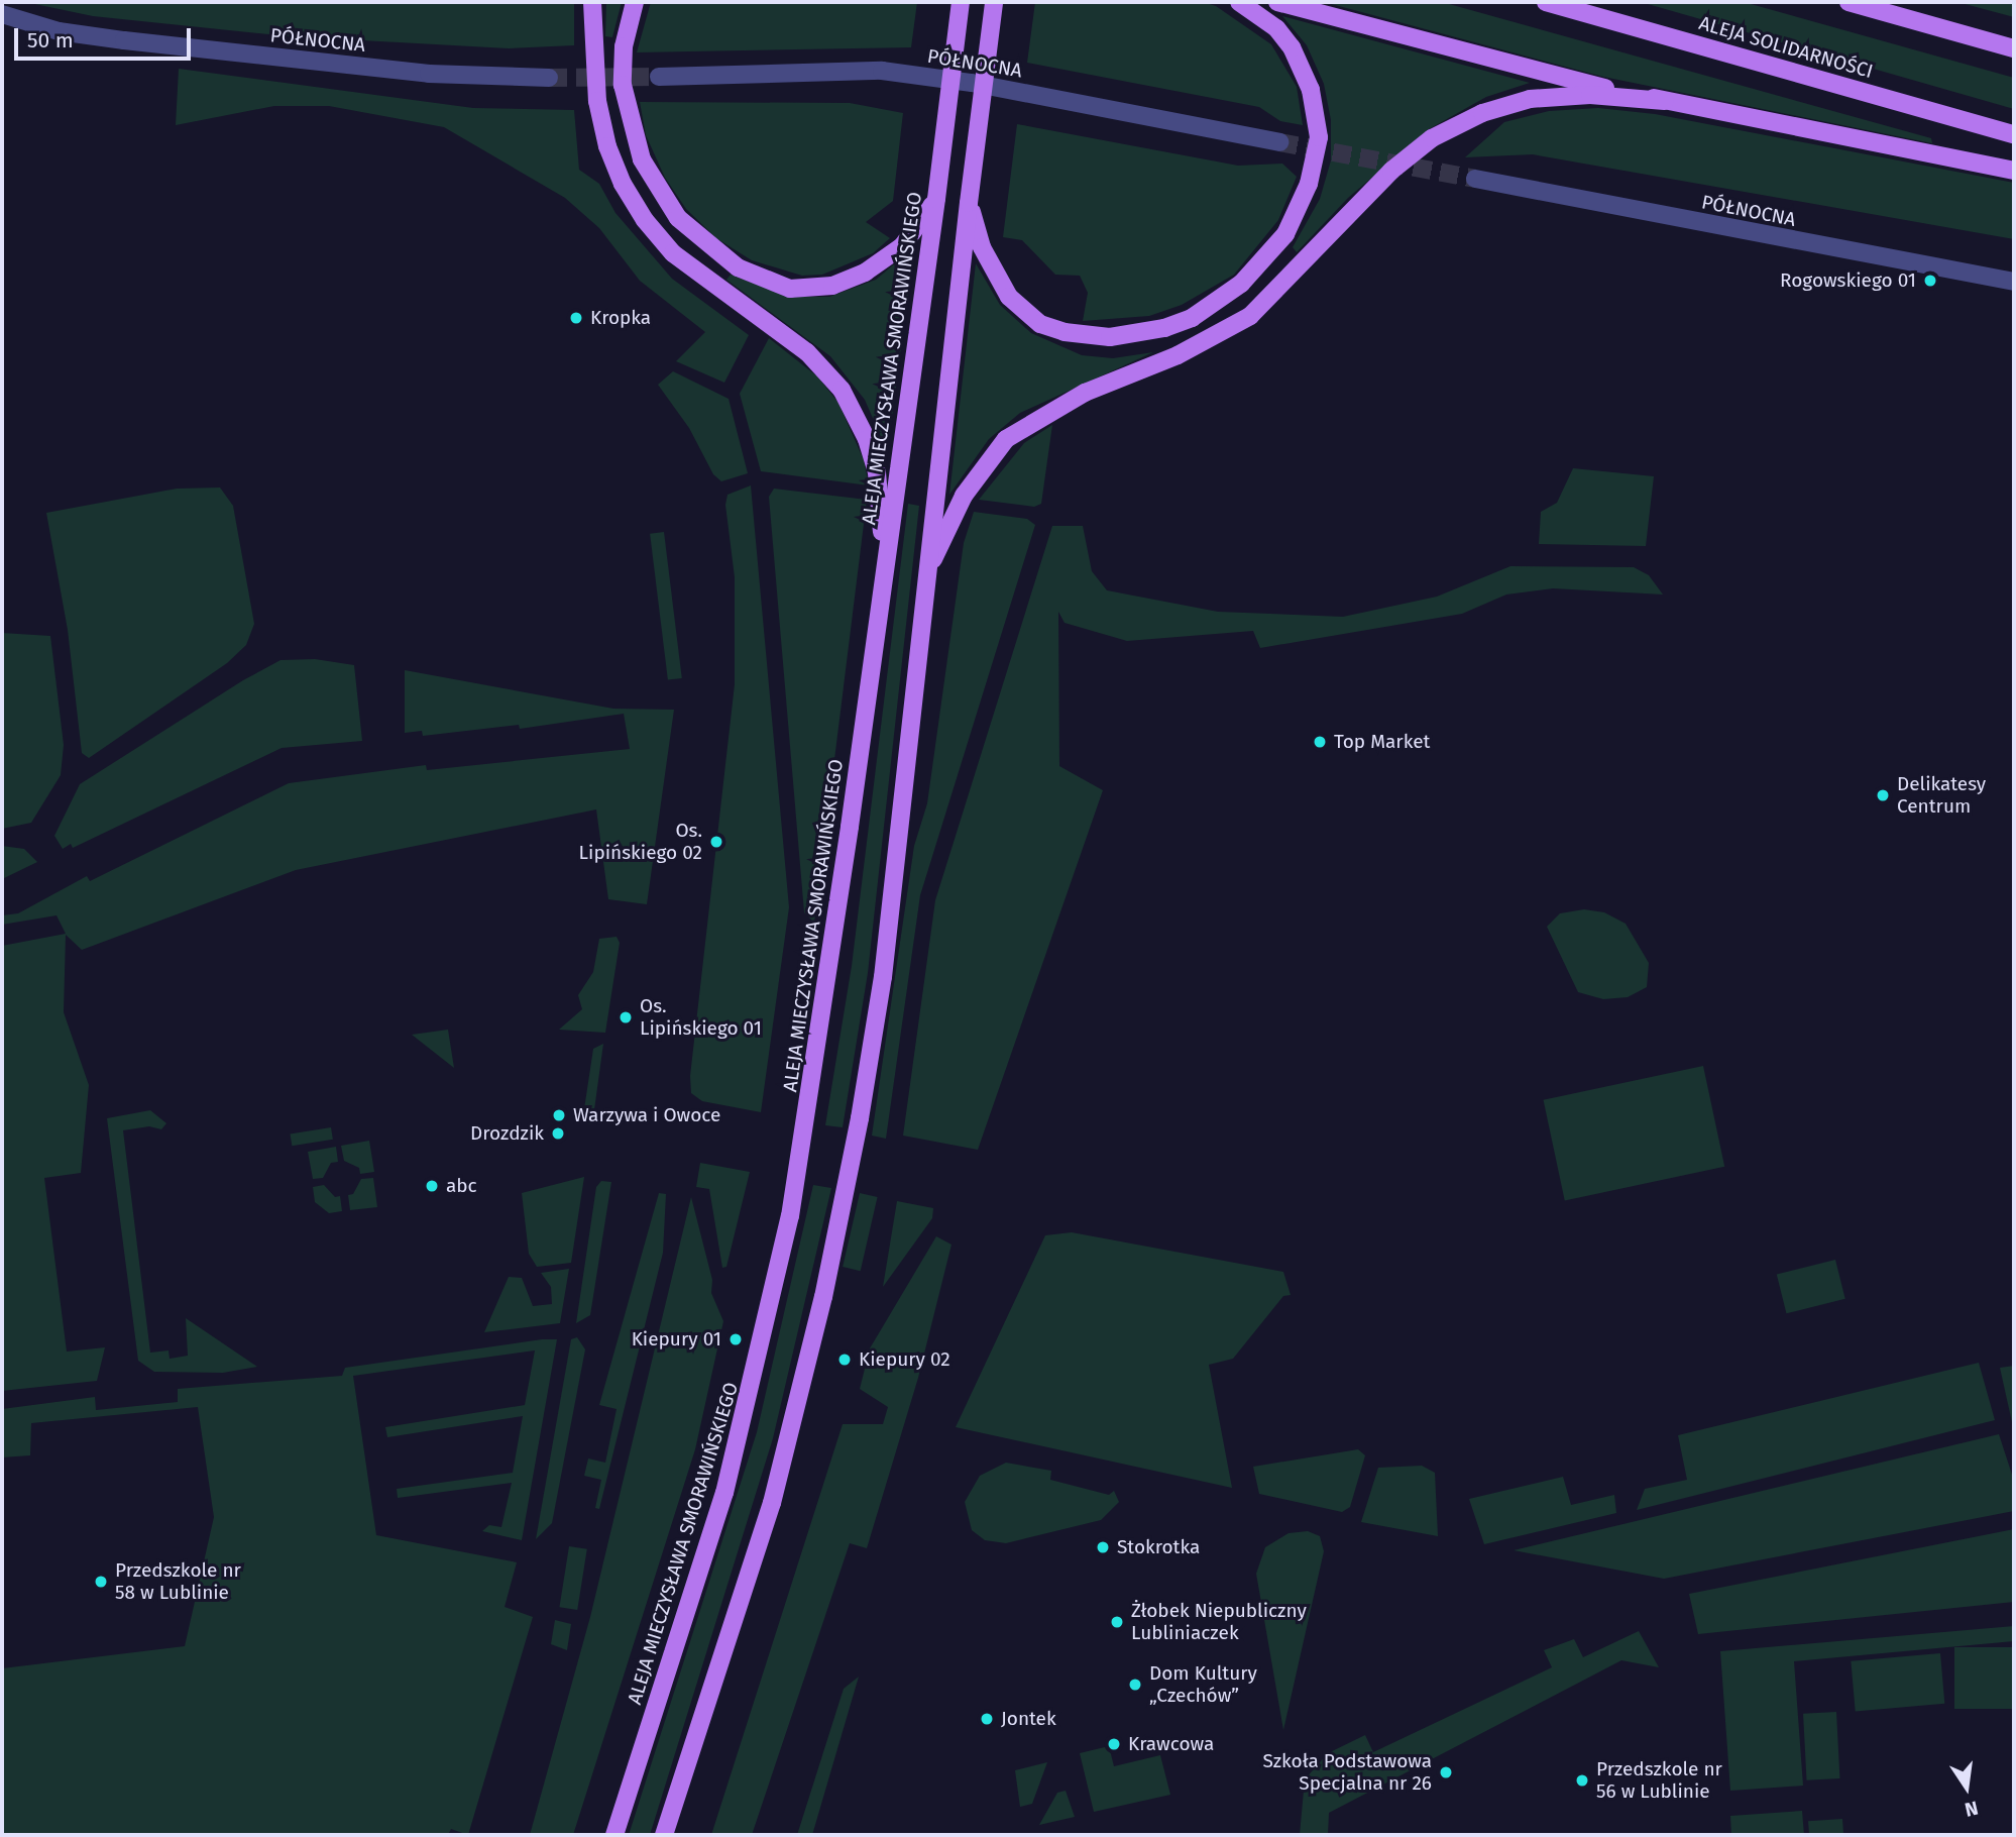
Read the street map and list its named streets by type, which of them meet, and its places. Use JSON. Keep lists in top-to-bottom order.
{
  "streets": {
    "main road": ["ALEJA SOLIDARNOŚCI", "ALEJA MIECZYSŁAWA SMORAWIŃSKIEGO"],
    "street": ["PÓŁNOCNA"]
  },
  "places": [
    "Rogowskiego 01",
    "Kropka",
    "Top Market",
    "Delikatesy Centrum",
    "Os. Lipińskiego 02",
    "Os. Lipińskiego 01",
    "Warzywa i Owoce",
    "Drozdzik",
    "abc",
    "Kiepury 01",
    "Kiepury 02",
    "Stokrotka",
    "Przedszkole nr 58 w Lublinie",
    "Żłobek Niepubliczny Lubliniaczek",
    "Dom Kultury „Czechów”",
    "Jontek",
    "Krawcowa",
    "Szkoła Podstawowa Specjalna nr 26",
    "Przedszkole nr 56 w Lublinie"
  ],
  "scale_bar": "50 m",
  "north": "bottom"
}
